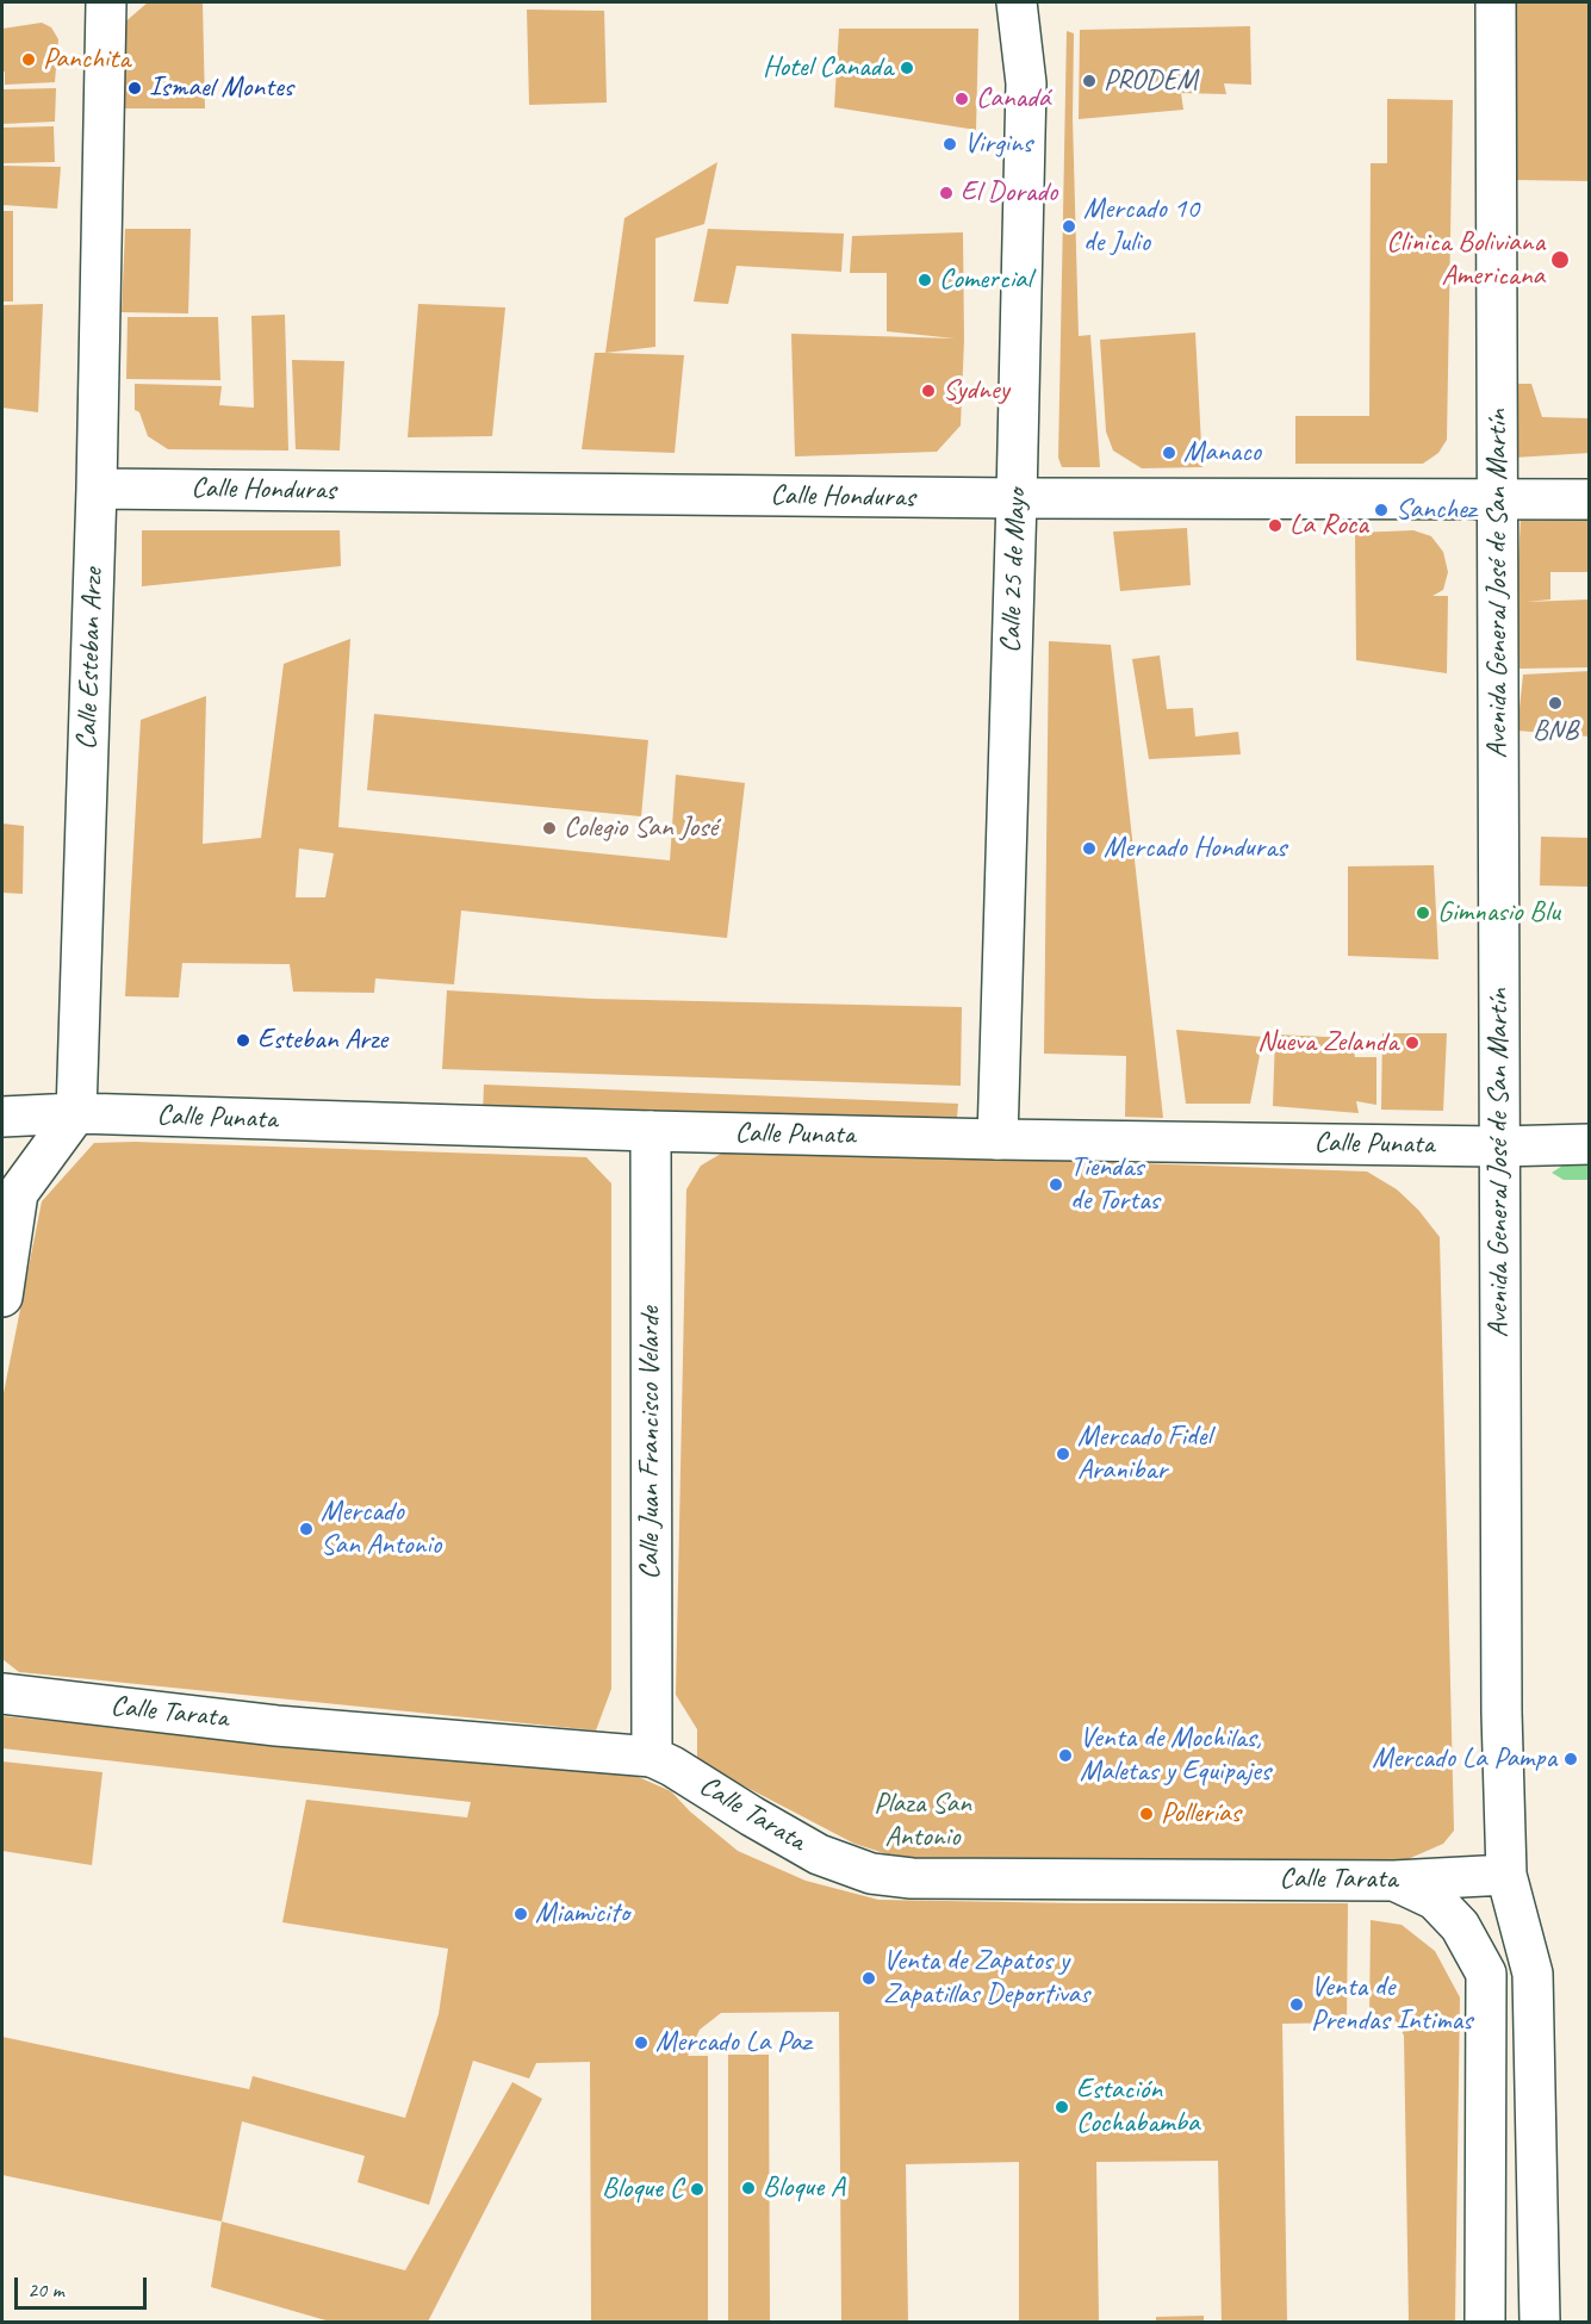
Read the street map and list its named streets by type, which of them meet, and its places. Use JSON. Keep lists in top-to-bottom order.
{
  "streets": {
    "main road": [
      "Calle Honduras",
      "Calle 25 de Mayo",
      "Avenida General José de San Martín",
      "Calle Esteban Arze",
      "Calle Punata",
      "Calle Juan Francisco Velarde",
      "Calle Tarata"
    ]
  },
  "crossings": [
    ["Calle Honduras", "Calle 25 de Mayo"],
    ["Calle Honduras", "Avenida General José de San Martín"],
    ["Calle Honduras", "Calle Esteban Arze"],
    ["Calle 25 de Mayo", "Calle Punata"],
    ["Avenida General José de San Martín", "Calle Punata"],
    ["Avenida General José de San Martín", "Calle Tarata"],
    ["Calle Esteban Arze", "Calle Punata"],
    ["Calle Punata", "Calle Juan Francisco Velarde"],
    ["Calle Juan Francisco Velarde", "Calle Tarata"]
  ],
  "parks": ["Plaza San Antonio"],
  "places": [
    "Panchita",
    "Hotel Canada",
    "PRODEM",
    "Ismael Montes",
    "Canadá",
    "Virgins",
    "El Dorado",
    "Mercado 10 de Julio",
    "Clinica Boliviana Americana",
    "Comercial",
    "Sydney",
    "Manaco",
    "Sanchez",
    "La Roca",
    "BNB",
    "Colegio San José",
    "Mercado Honduras",
    "Gimnasio Blu",
    "Esteban Arze",
    "Nueva Zelanda",
    "Tiendas de Tortas",
    "Mercado Fidel Aranibar",
    "Mercado San Antonio",
    "Venta de Mochilas, Maletas y Equipajes",
    "Mercado La Pampa",
    "Pollerías",
    "Miamicito",
    "Venta de Zapatos y Zapatillas Deportivas",
    "Venta de Prendas Intimas",
    "Mercado La Paz",
    "Estación Cochabamba",
    "Bloque A",
    "Bloque C"
  ],
  "scale_bar": "20 m"
}
